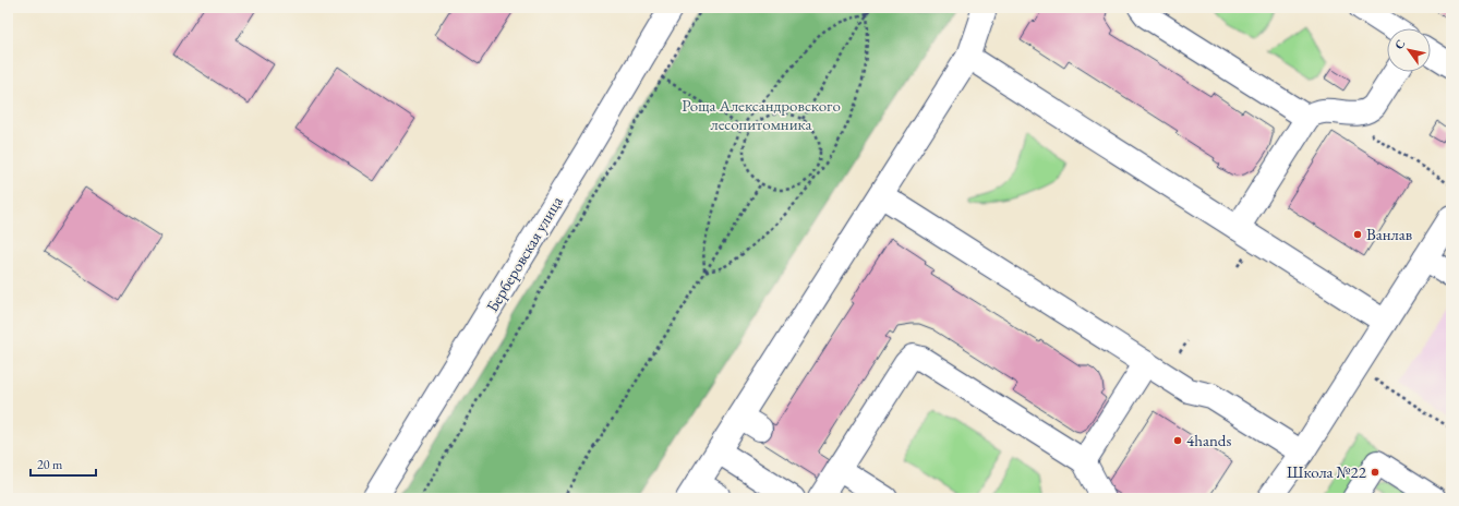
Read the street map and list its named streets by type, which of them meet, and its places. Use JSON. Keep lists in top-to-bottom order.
{
  "streets": {
    "street": ["Берберовская улица"]
  },
  "parks": ["Роща Александровского лесопитомника"],
  "places": ["Ванлав", "4hands", "Школа №22"],
  "scale_bar": "20 m",
  "north": "top left"
}
